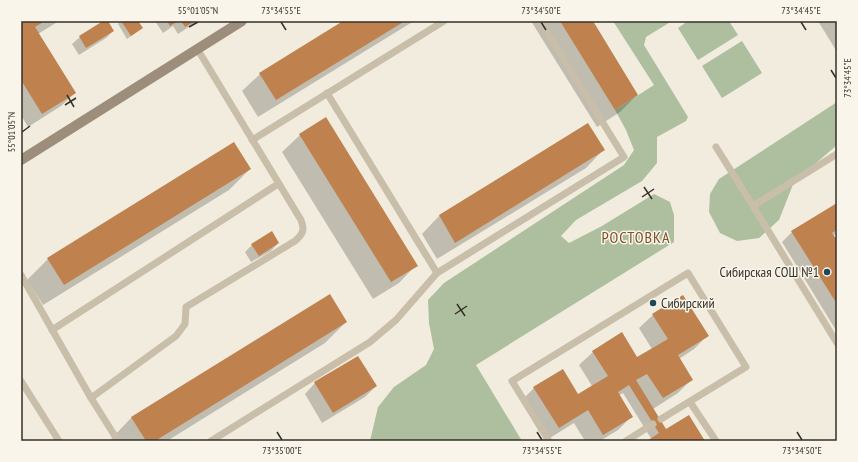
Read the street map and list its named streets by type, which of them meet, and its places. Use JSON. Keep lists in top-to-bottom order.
{
  "districts": ["РОСТОВКА"],
  "places": ["Сибирская СОШ №1", "Сибирский"],
  "coordinates": [
    "55°01'05\"N",
    "73°34'55\"E",
    "73°34'50\"E",
    "73°34'45\"E",
    "73°35'00\"E"
  ]
}
